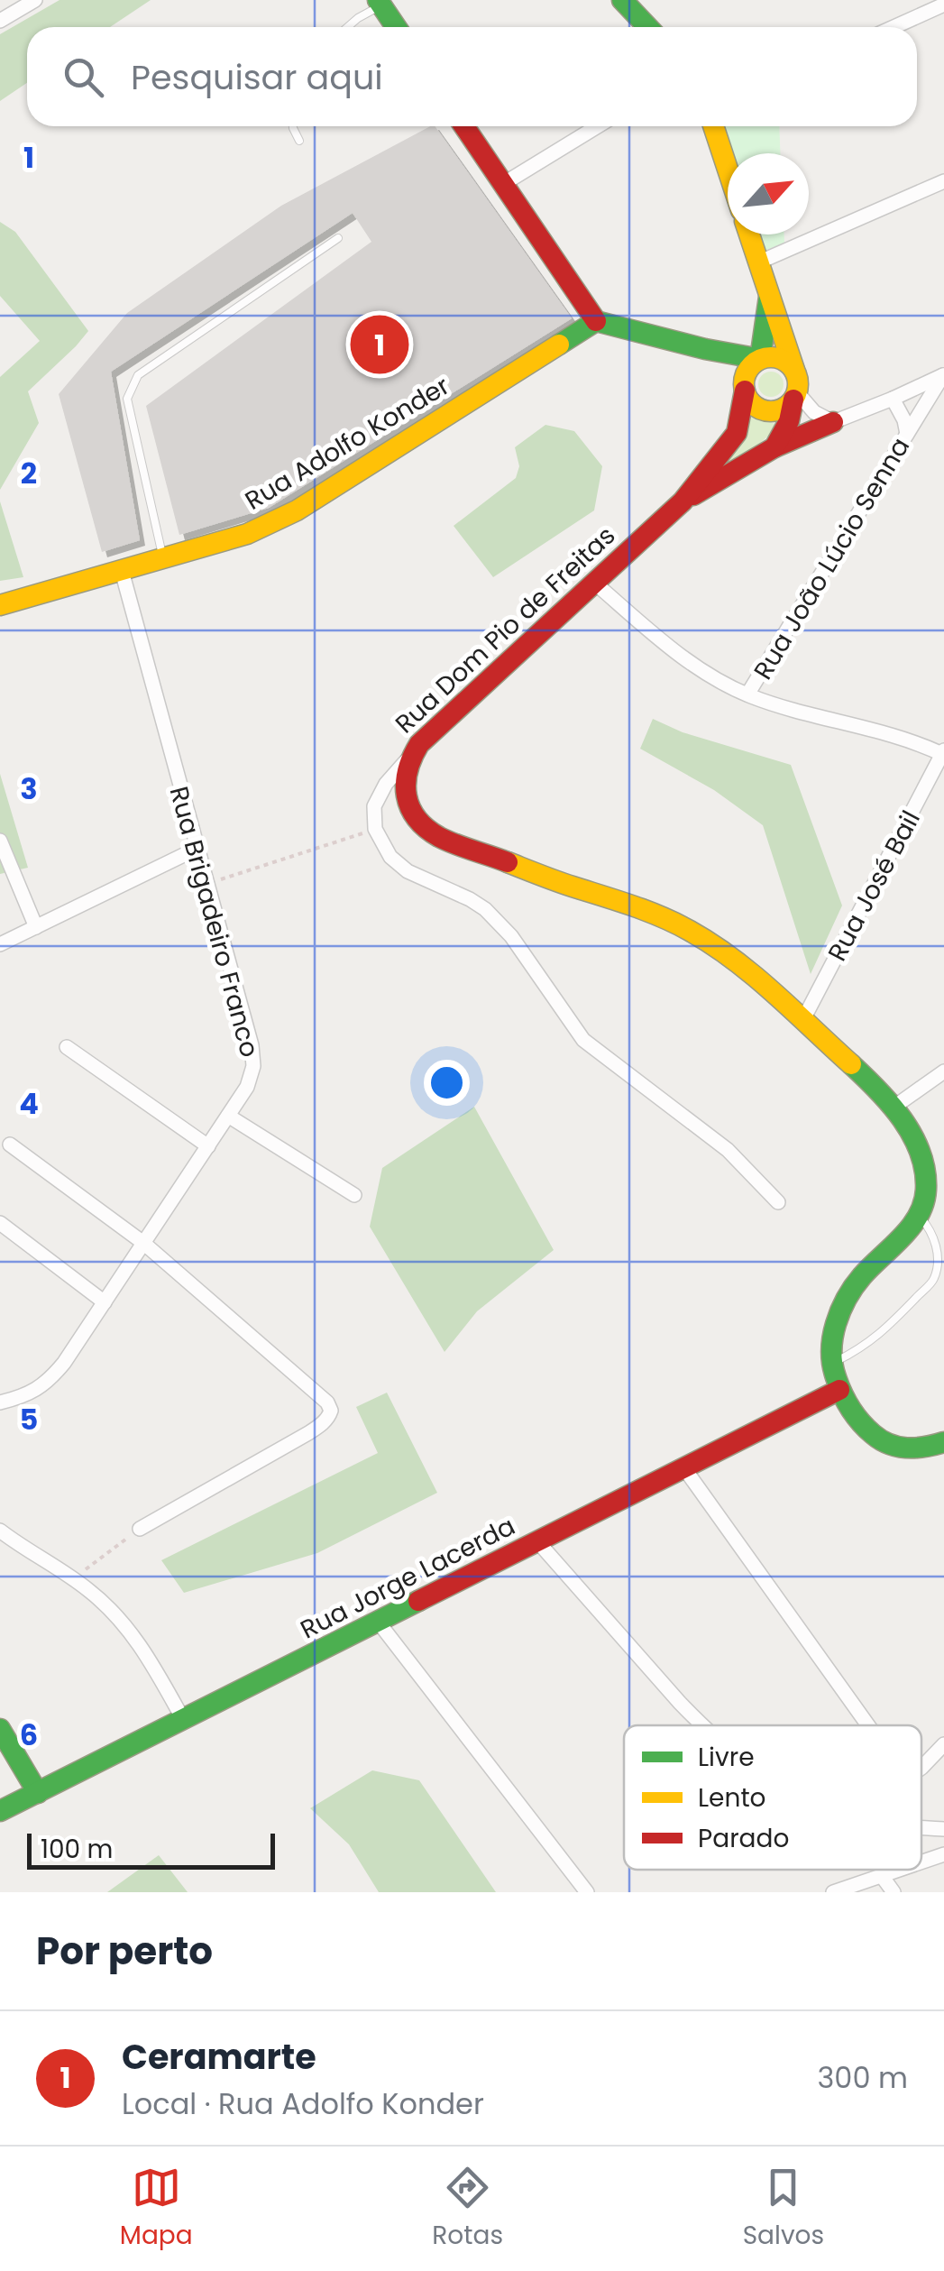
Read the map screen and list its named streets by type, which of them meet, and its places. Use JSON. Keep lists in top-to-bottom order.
{
  "streets": {
    "main road": ["Rua Adolfo Konder", "Rua Dom Pio de Freitas", "Rua Jorge Lacerda"],
    "street": ["Rua João Lúcio Senna", "Rua José Bail", "Rua Brigadeiro Franco"]
  },
  "crossings": [
    ["Rua Adolfo Konder", "Rua Brigadeiro Franco"],
    ["Rua Dom Pio de Freitas", "Rua José Bail"],
    ["Rua Dom Pio de Freitas", "Rua Jorge Lacerda"]
  ],
  "legend": ["Livre", "Lento", "Parado"],
  "scale_bar": "100 m",
  "north": "top right",
  "page": {
    "search": "Pesquisar aqui",
    "pins": "1",
    "scale": "100 m",
    "heading": "Por perto",
    "list": [
      {
        "mark": "1",
        "name": "Ceramarte",
        "note": "Local · Rua Adolfo Konder",
        "value": "300 m"
      }
    ],
    "nav": ["Mapa", "Rotas", "Salvos"]
  },
  "grid": {
    "rows": [
      "1",
      "2",
      "3",
      "4",
      "5",
      "6"
    ]
  }
}
